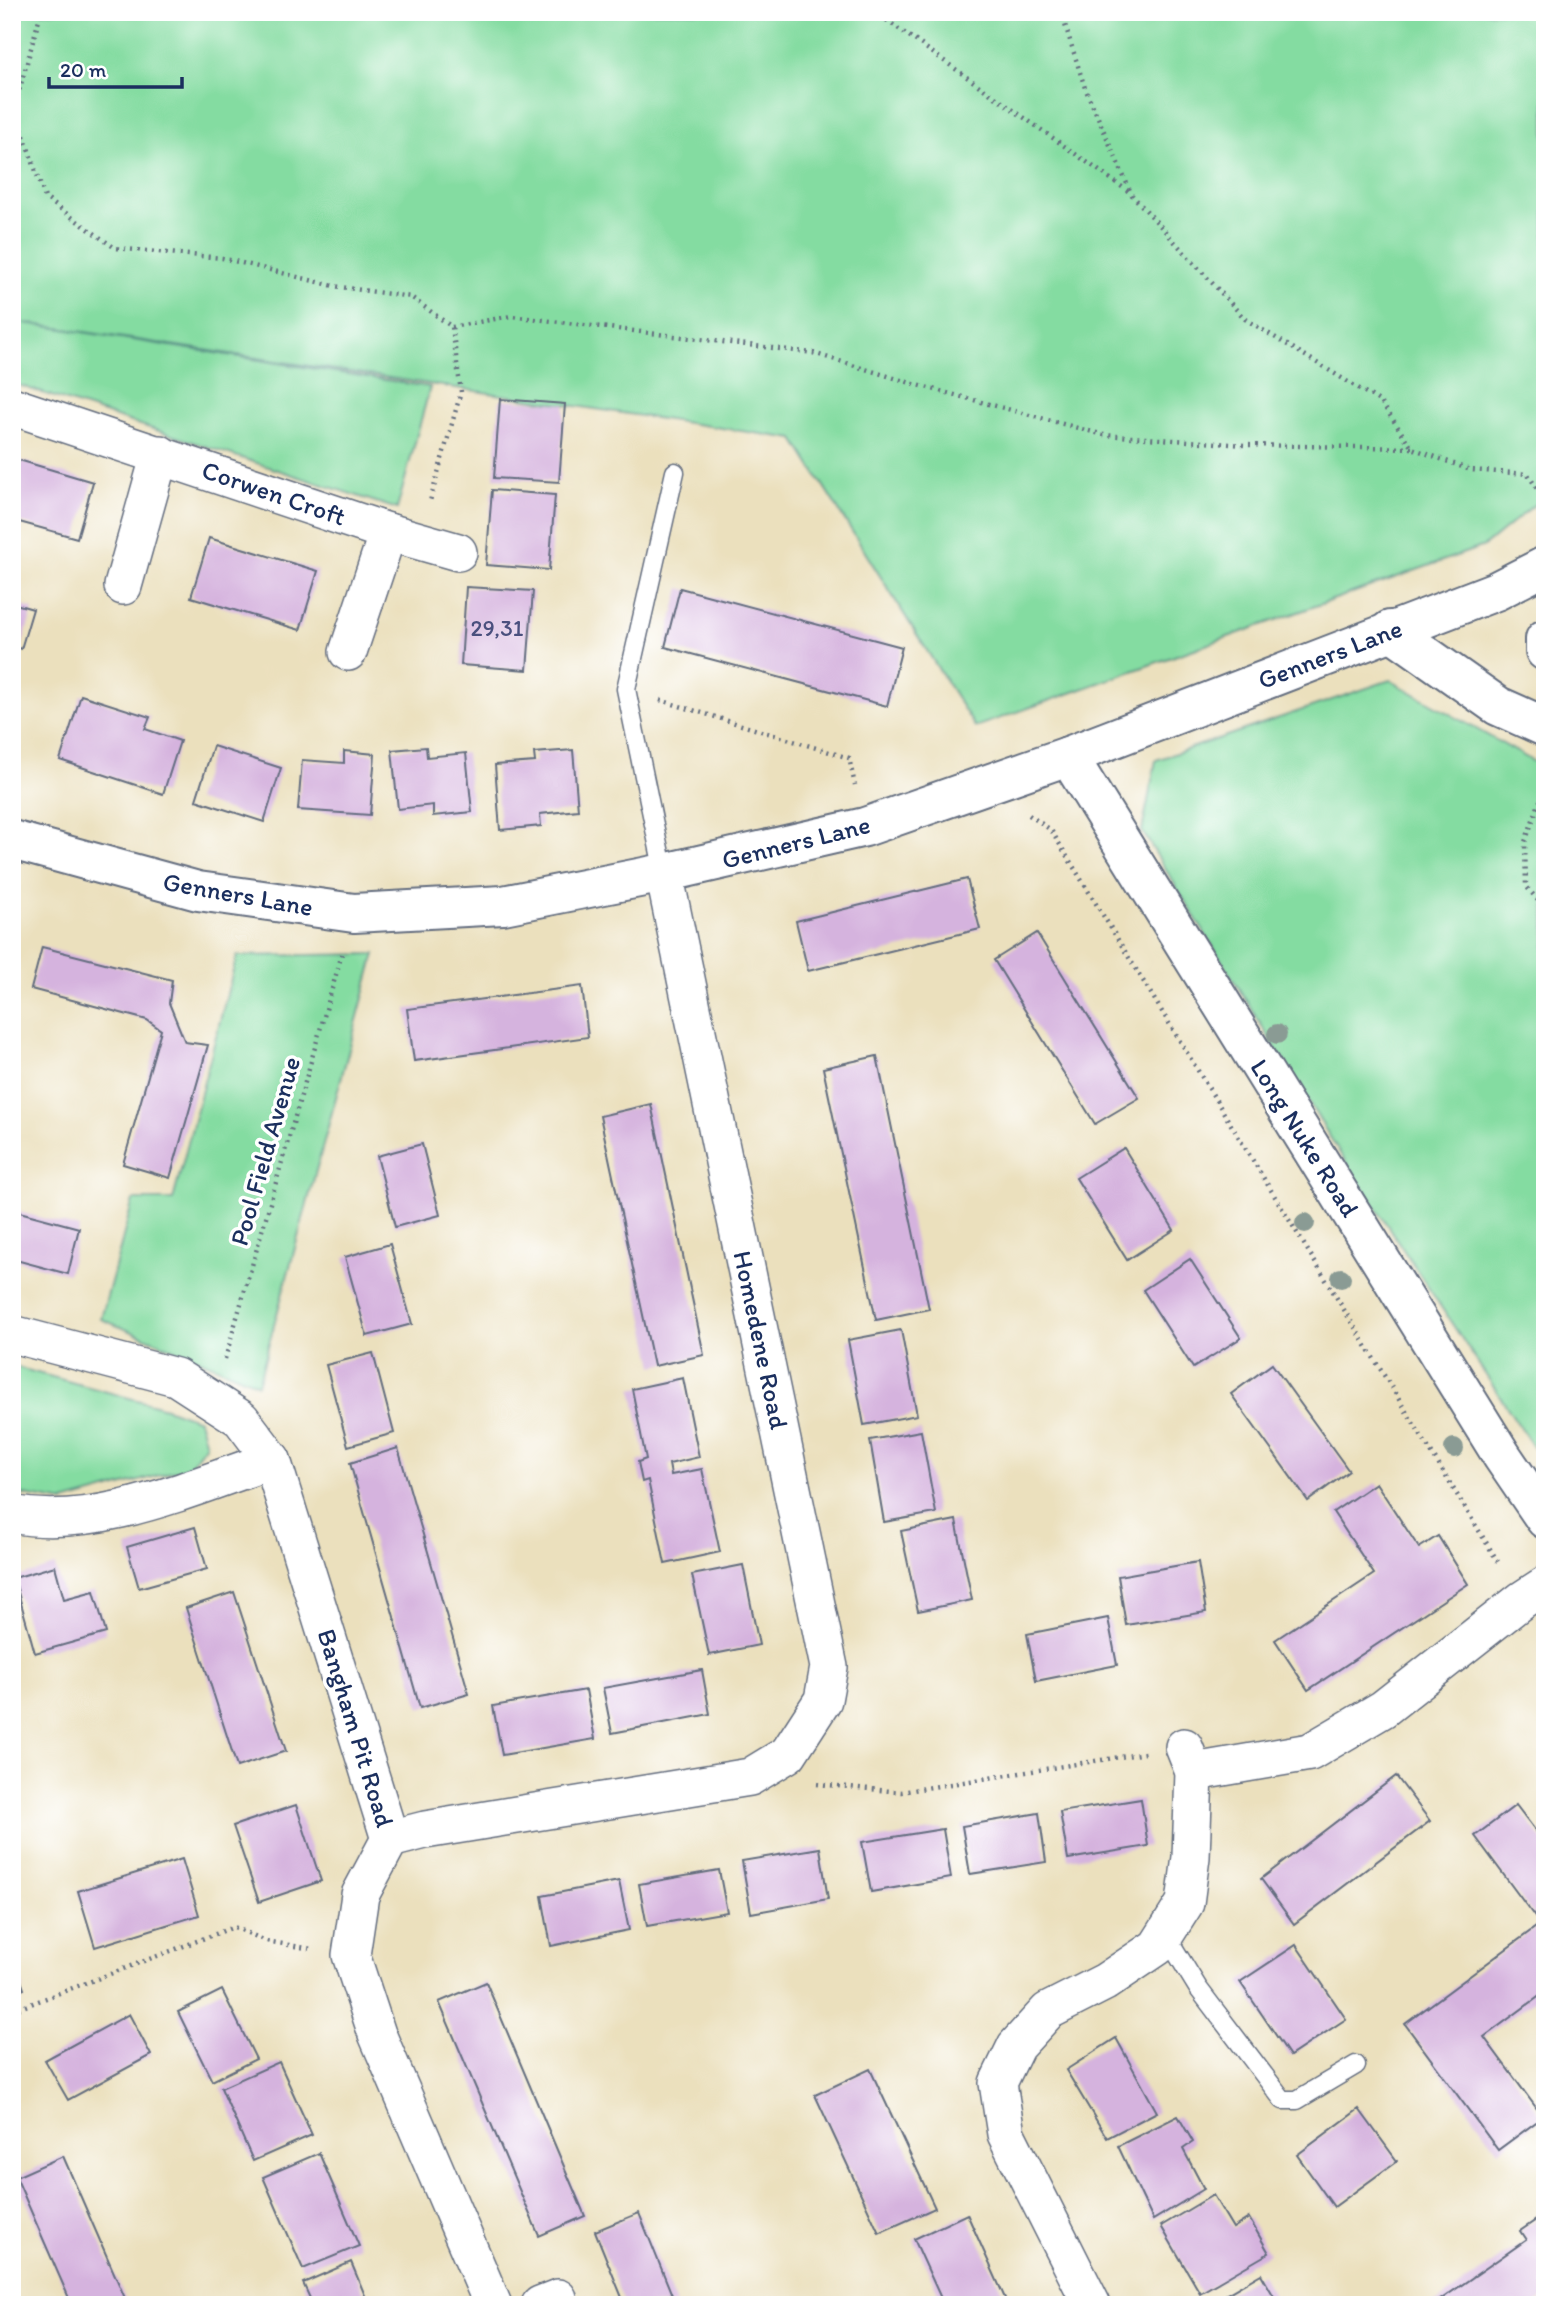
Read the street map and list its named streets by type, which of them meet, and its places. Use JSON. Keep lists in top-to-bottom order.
{
  "streets": {
    "street": [
      "Corwen Croft",
      "Genners Lane",
      "Long Nuke Road",
      "Homedene Road",
      "Bangham Pit Road"
    ],
    "path": ["Pool Field Avenue"]
  },
  "crossings": [
    ["Genners Lane", "Long Nuke Road"],
    ["Genners Lane", "Pool Field Avenue"],
    ["Genners Lane", "Homedene Road"],
    ["Pool Field Avenue", "Bangham Pit Road"],
    ["Homedene Road", "Bangham Pit Road"]
  ],
  "house_numbers": ["29,31"],
  "scale_bar": "20 m"
}
